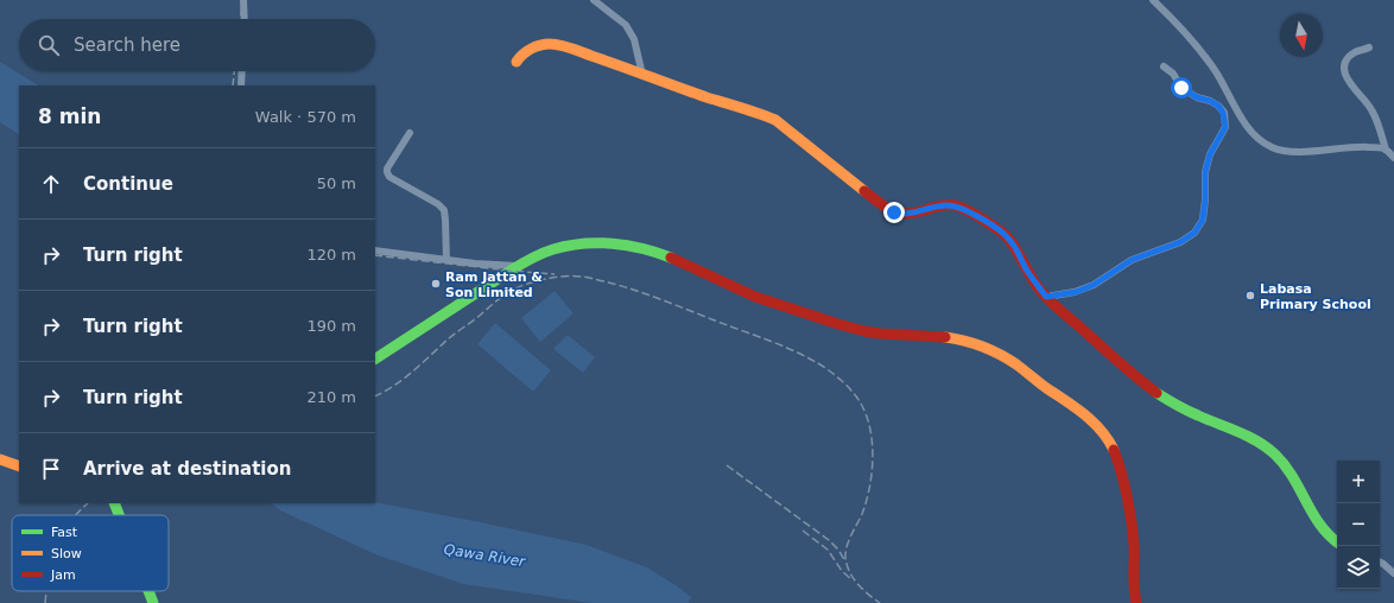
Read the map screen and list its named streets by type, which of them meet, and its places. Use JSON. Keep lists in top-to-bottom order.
{
  "water": ["Qawa River"],
  "places": ["Ram Jattan & Son Limited", "Labasa Primary School"],
  "legend": ["Fast", "Slow", "Jam"],
  "north": "bottom",
  "page": {
    "search": "Search here",
    "heading": ["8 min", "Walk · 570 m"],
    "list": [
      ["Continue", "50 m"],
      ["Turn right", "120 m"],
      ["Turn right", "190 m"],
      ["Turn right", "210 m"],
      "Arrive at destination"
    ],
    "map_buttons": ["+", "−"]
  }
}
